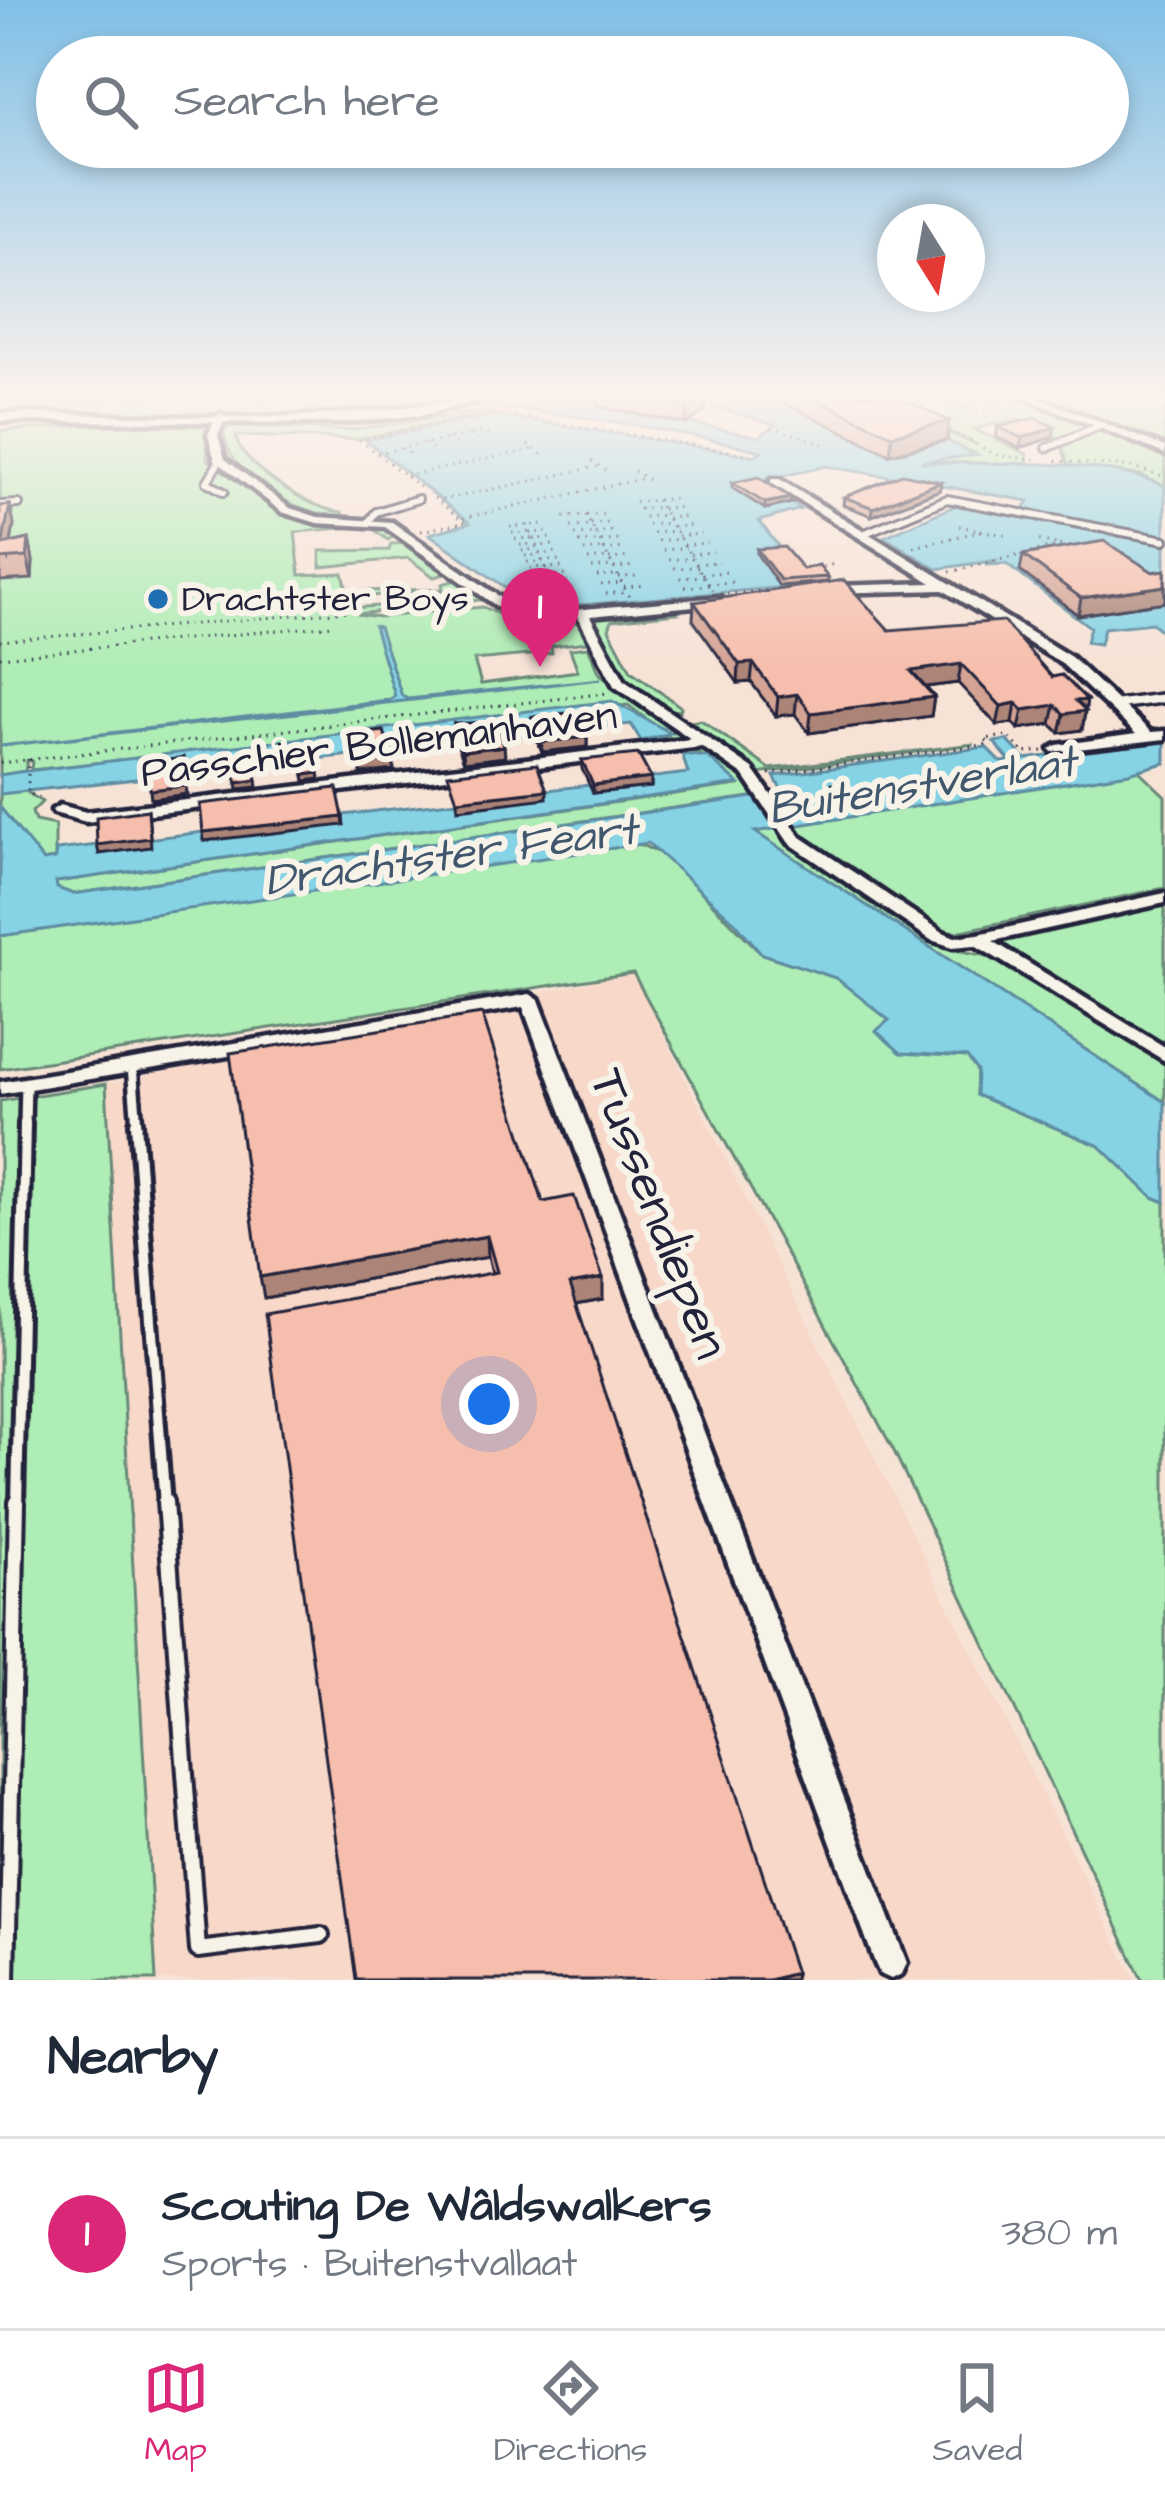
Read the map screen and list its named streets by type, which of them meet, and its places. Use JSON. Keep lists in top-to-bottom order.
{
  "streets": {
    "street": ["Passchier Bollemanhaven", "Tussendiepen"]
  },
  "water": ["Buitenstverlaat", "Drachtster Feart"],
  "places": ["Drachtster Boys"],
  "north": "bottom",
  "page": {
    "search": "Search here",
    "pins": "1",
    "heading": "Nearby",
    "list": [
      {
        "mark": "1",
        "name": "Scouting De Wâldswalkers",
        "note": "Sports · Buitenstvallaat",
        "value": "380 m"
      }
    ],
    "nav": ["Map", "Directions", "Saved"]
  }
}
